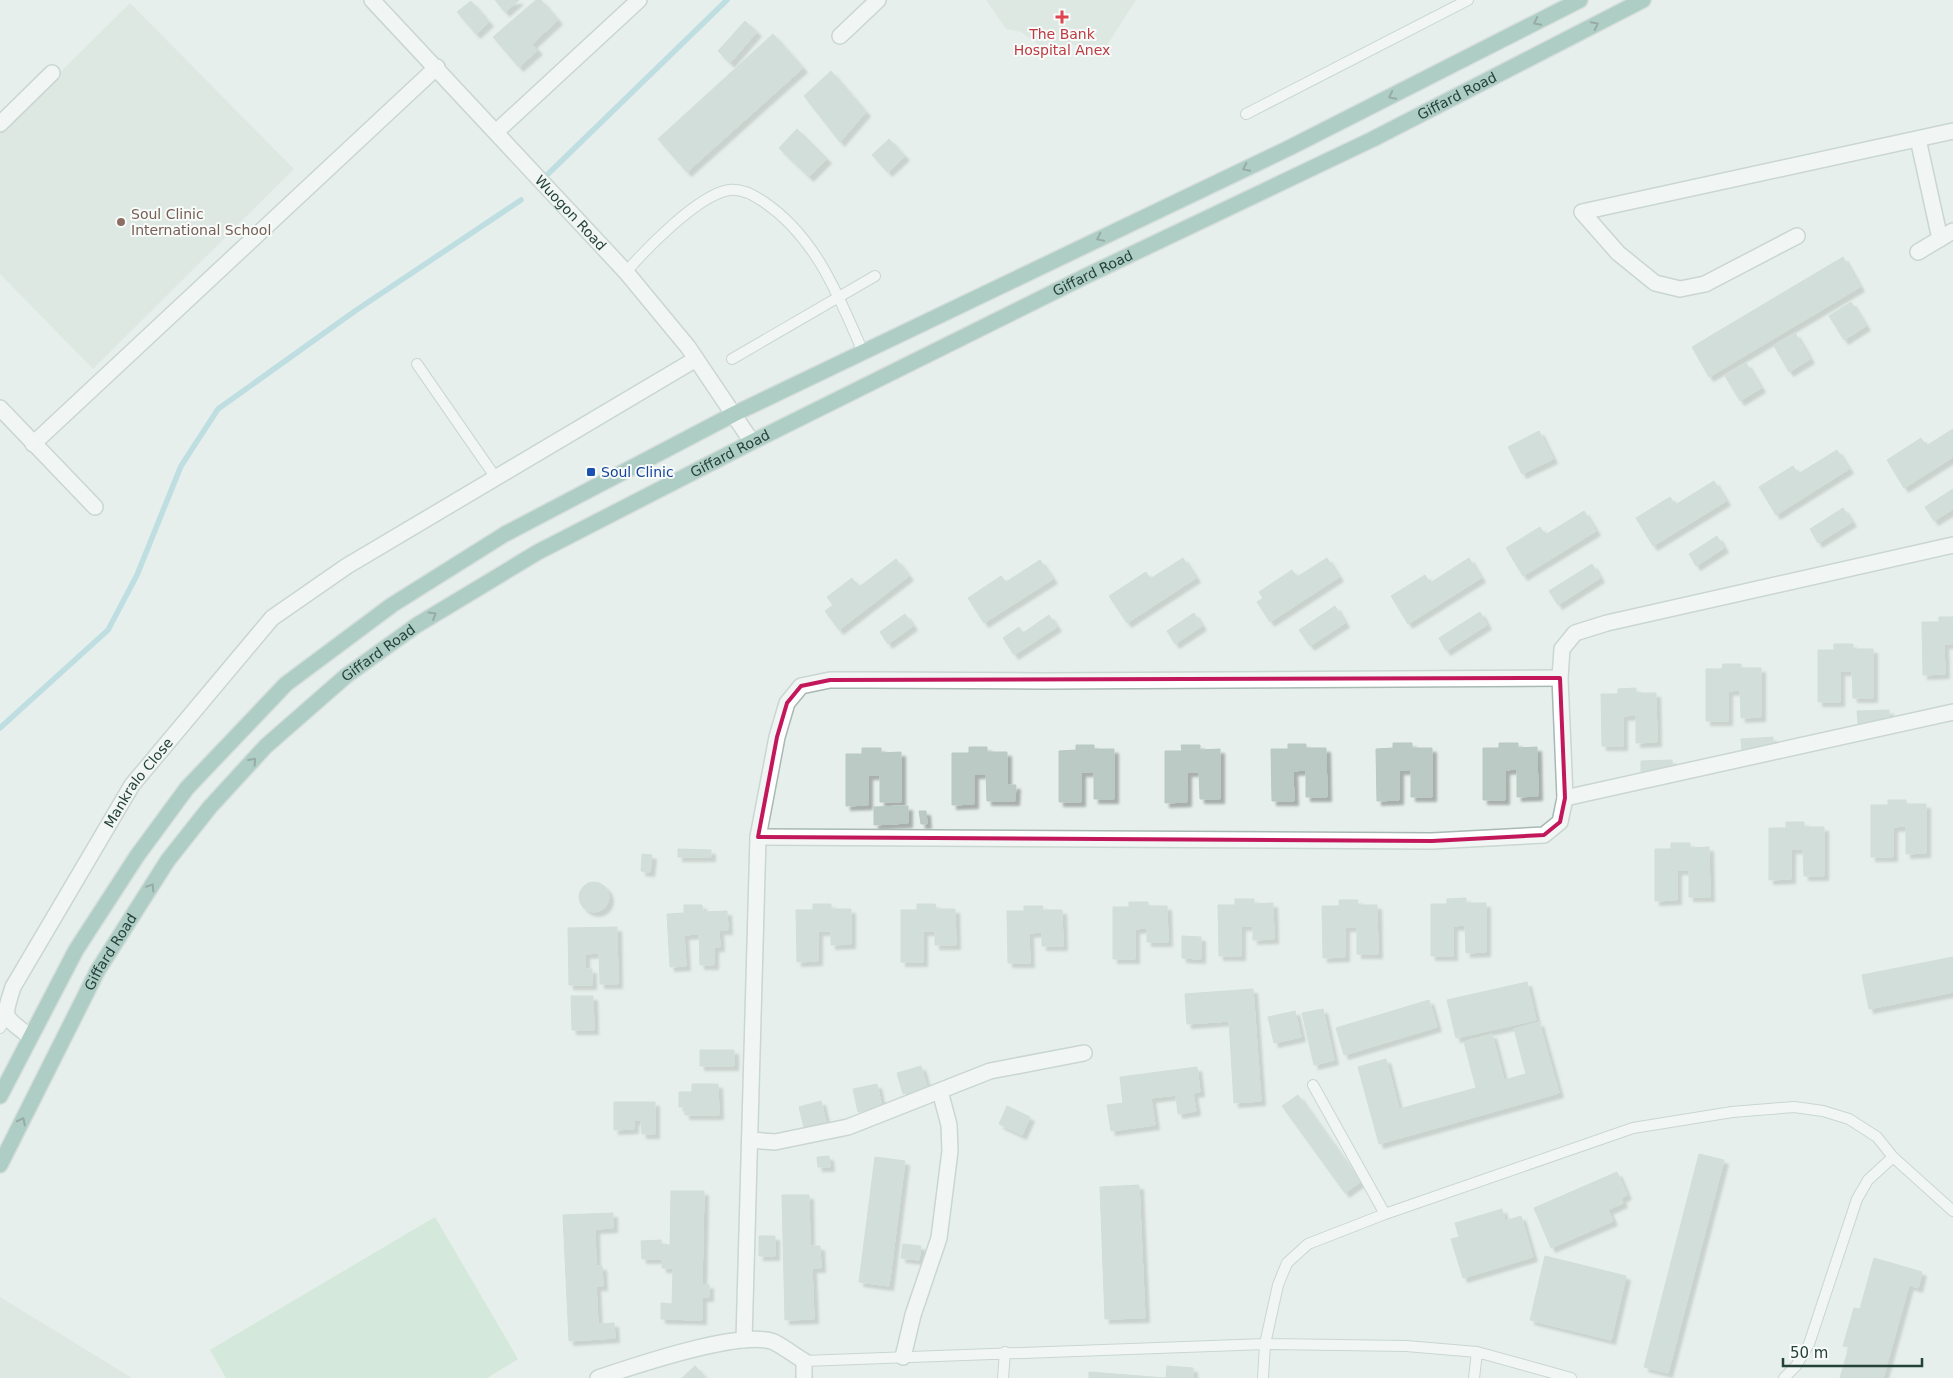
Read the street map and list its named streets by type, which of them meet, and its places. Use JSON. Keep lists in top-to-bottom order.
{
  "streets": {
    "main road": ["Giffard Road"],
    "street": ["Wuogon Road", "Mankralo Close"]
  },
  "crossings": [
    ["Giffard Road", "Wuogon Road"],
    ["Giffard Road", "Mankralo Close"],
    ["Wuogon Road", "Mankralo Close"]
  ],
  "places": {
    "health": ["The Bank Hospital Anex"],
    "other": ["Soul Clinic International School"],
    "transit": ["Soul Clinic"]
  },
  "scale_bar": "50 m"
}
